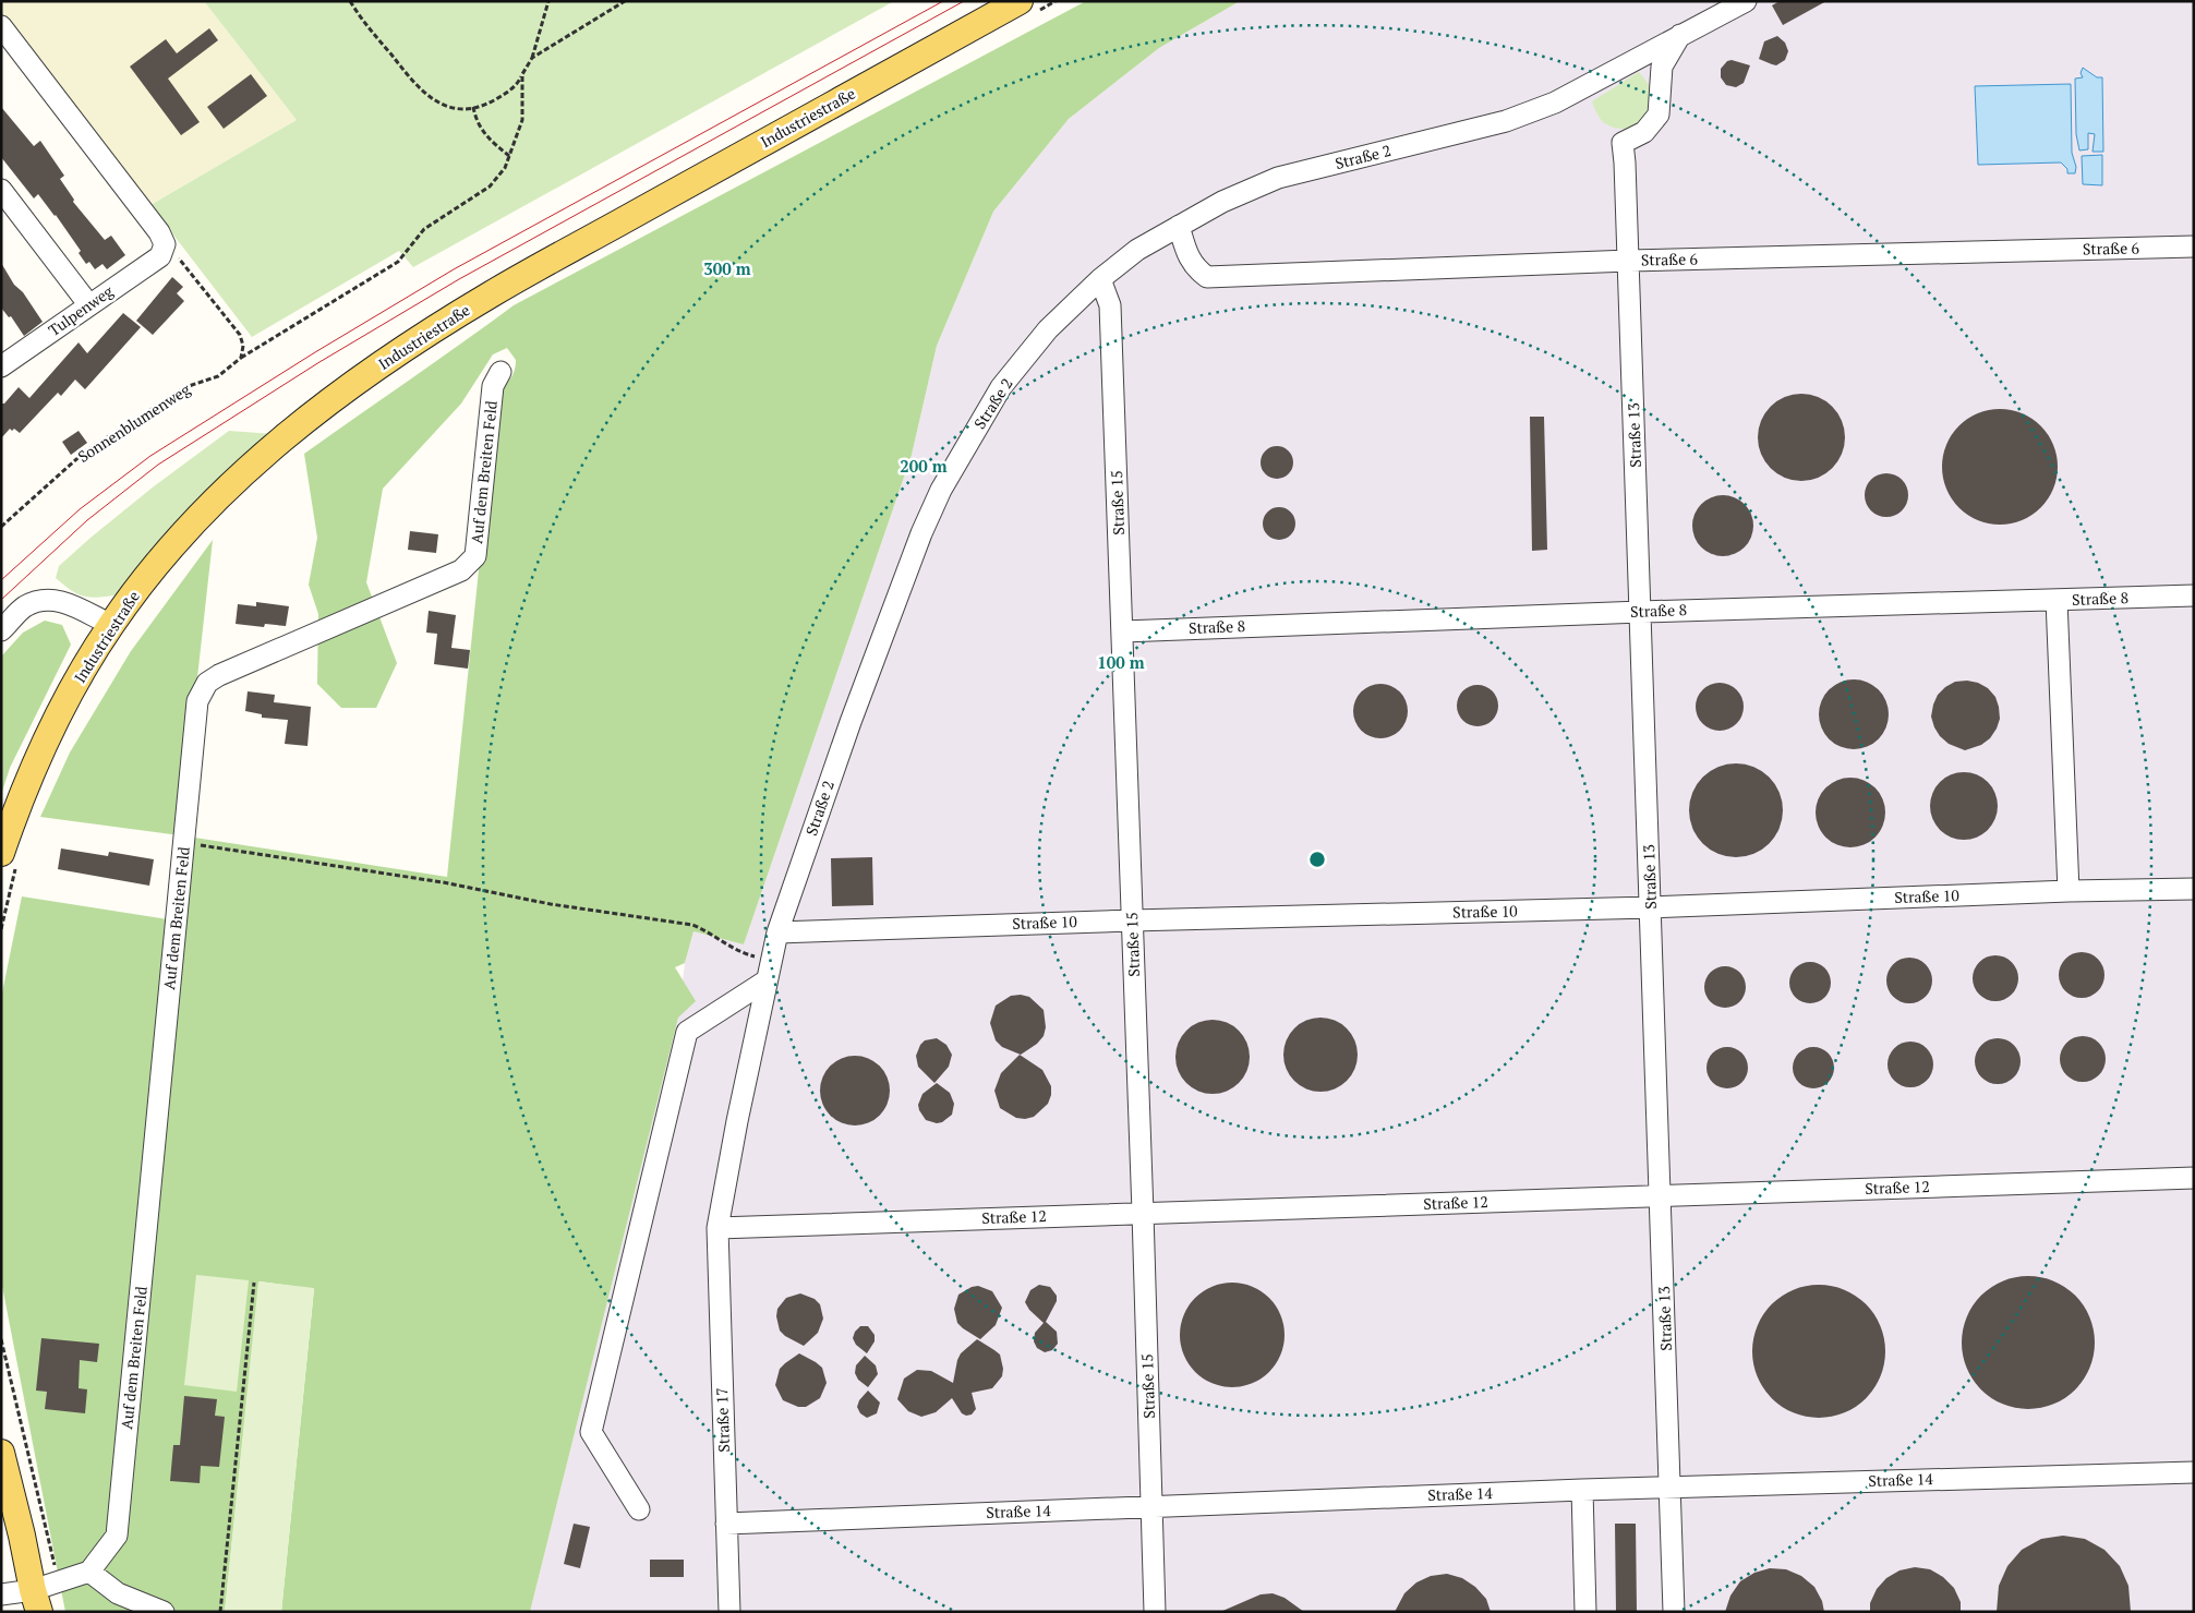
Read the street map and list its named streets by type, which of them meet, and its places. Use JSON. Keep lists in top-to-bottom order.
{
  "streets": {
    "main road": ["Industriestraße"],
    "street": [
      "Straße 2",
      "Straße 6",
      "Tulpenweg",
      "Straße 13",
      "Auf dem Breiten Feld",
      "Straße 15",
      "Straße 8",
      "Straße 10",
      "Straße 12",
      "Straße 17",
      "Straße 14"
    ],
    "path": ["Sonnenblumenweg"]
  },
  "crossings": [
    ["Straße 2", "Straße 6"],
    ["Straße 2", "Straße 13"],
    ["Straße 2", "Straße 15"],
    ["Straße 2", "Straße 10"],
    ["Straße 2", "Straße 12"],
    ["Straße 2", "Straße 17"],
    ["Straße 6", "Straße 13"],
    ["Straße 13", "Straße 8"],
    ["Straße 13", "Straße 10"],
    ["Straße 13", "Straße 12"],
    ["Straße 13", "Straße 14"],
    ["Straße 15", "Straße 8"],
    ["Straße 15", "Straße 10"],
    ["Straße 15", "Straße 12"],
    ["Straße 15", "Straße 14"],
    ["Straße 12", "Straße 17"],
    ["Straße 17", "Straße 14"]
  ],
  "rings": ["300 m", "200 m", "100 m"]
}
